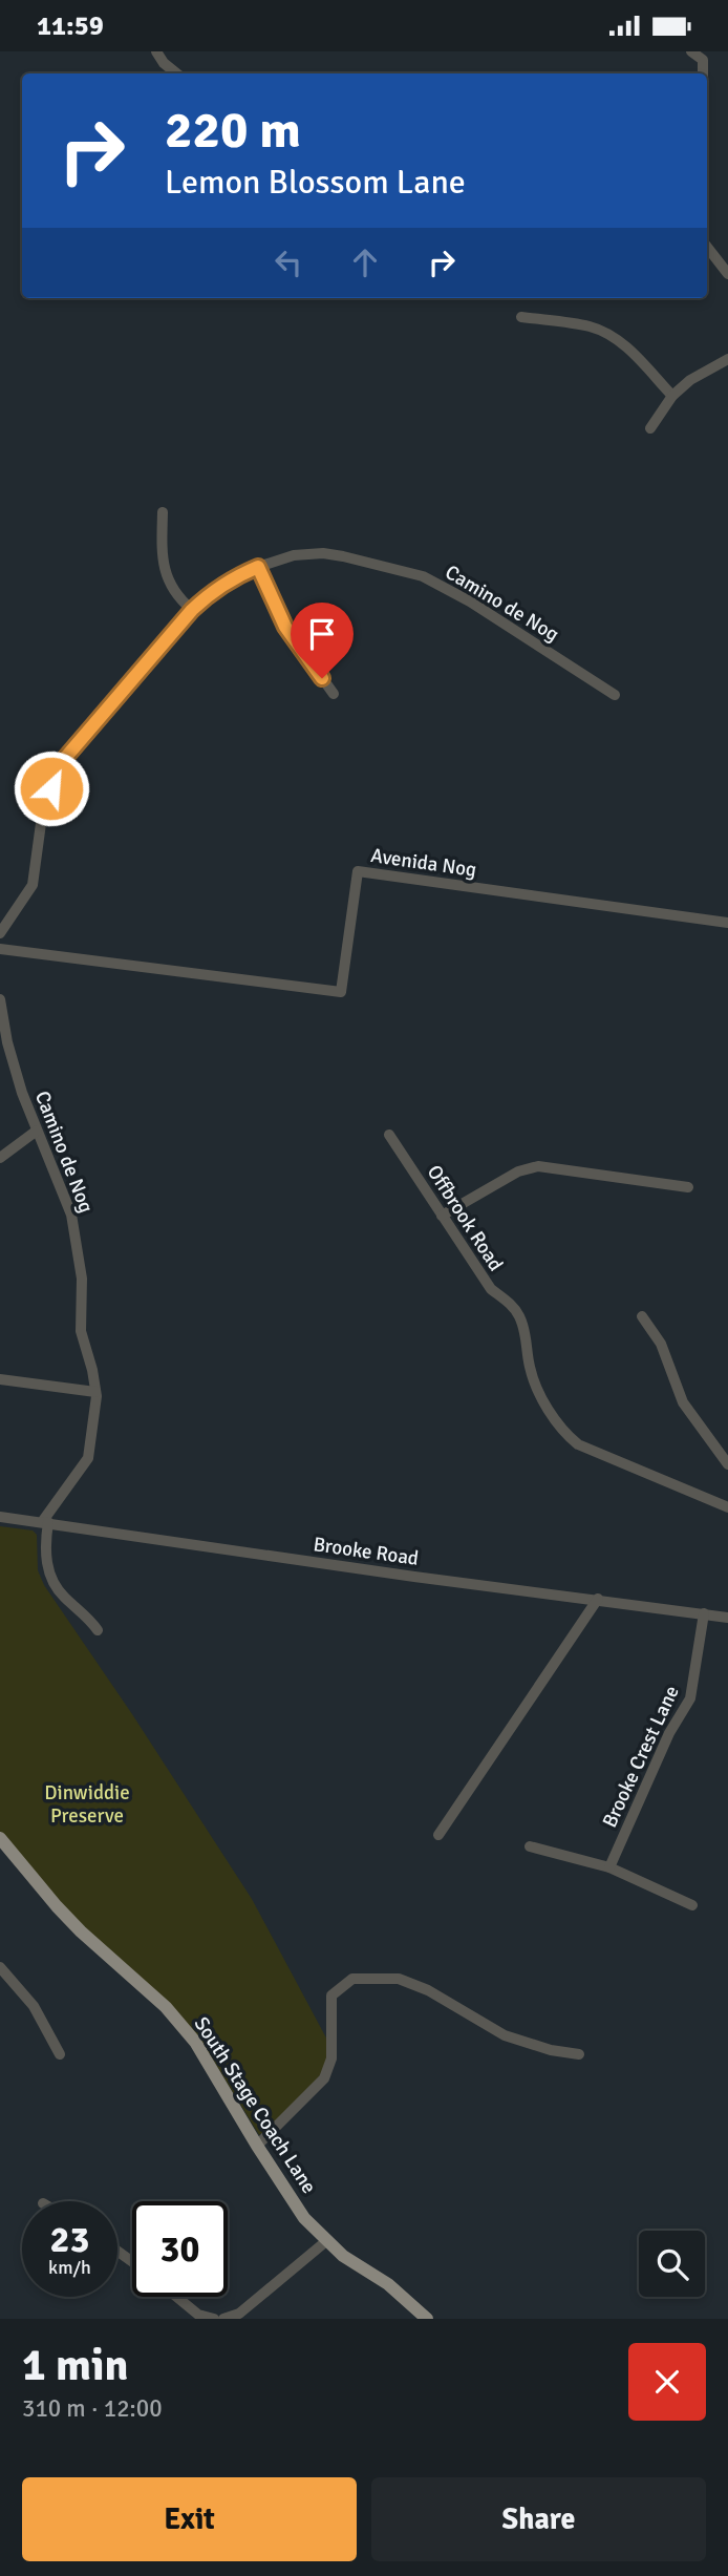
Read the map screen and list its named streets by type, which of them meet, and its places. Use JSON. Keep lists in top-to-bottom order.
{
  "streets": {
    "main road": ["South Stage Coach Lane"],
    "street": [
      "Camino de Nog",
      "Avenida Nog",
      "Offbrook Road",
      "Brooke Road",
      "Brooke Crest Lane"
    ]
  },
  "crossings": [
    ["Camino de Nog", "Brooke Road"],
    ["Brooke Road", "Brooke Crest Lane"]
  ],
  "parks": ["Dinwiddie Preserve"],
  "page": {
    "status": "11:59",
    "turn": ["220 m", "Lemon Blossom Lane"],
    "speed": "23 km/h",
    "limit": "30",
    "heading": ["1 min", "310 m · 12:00"],
    "buttons": ["Exit", "Share"]
  }
}
